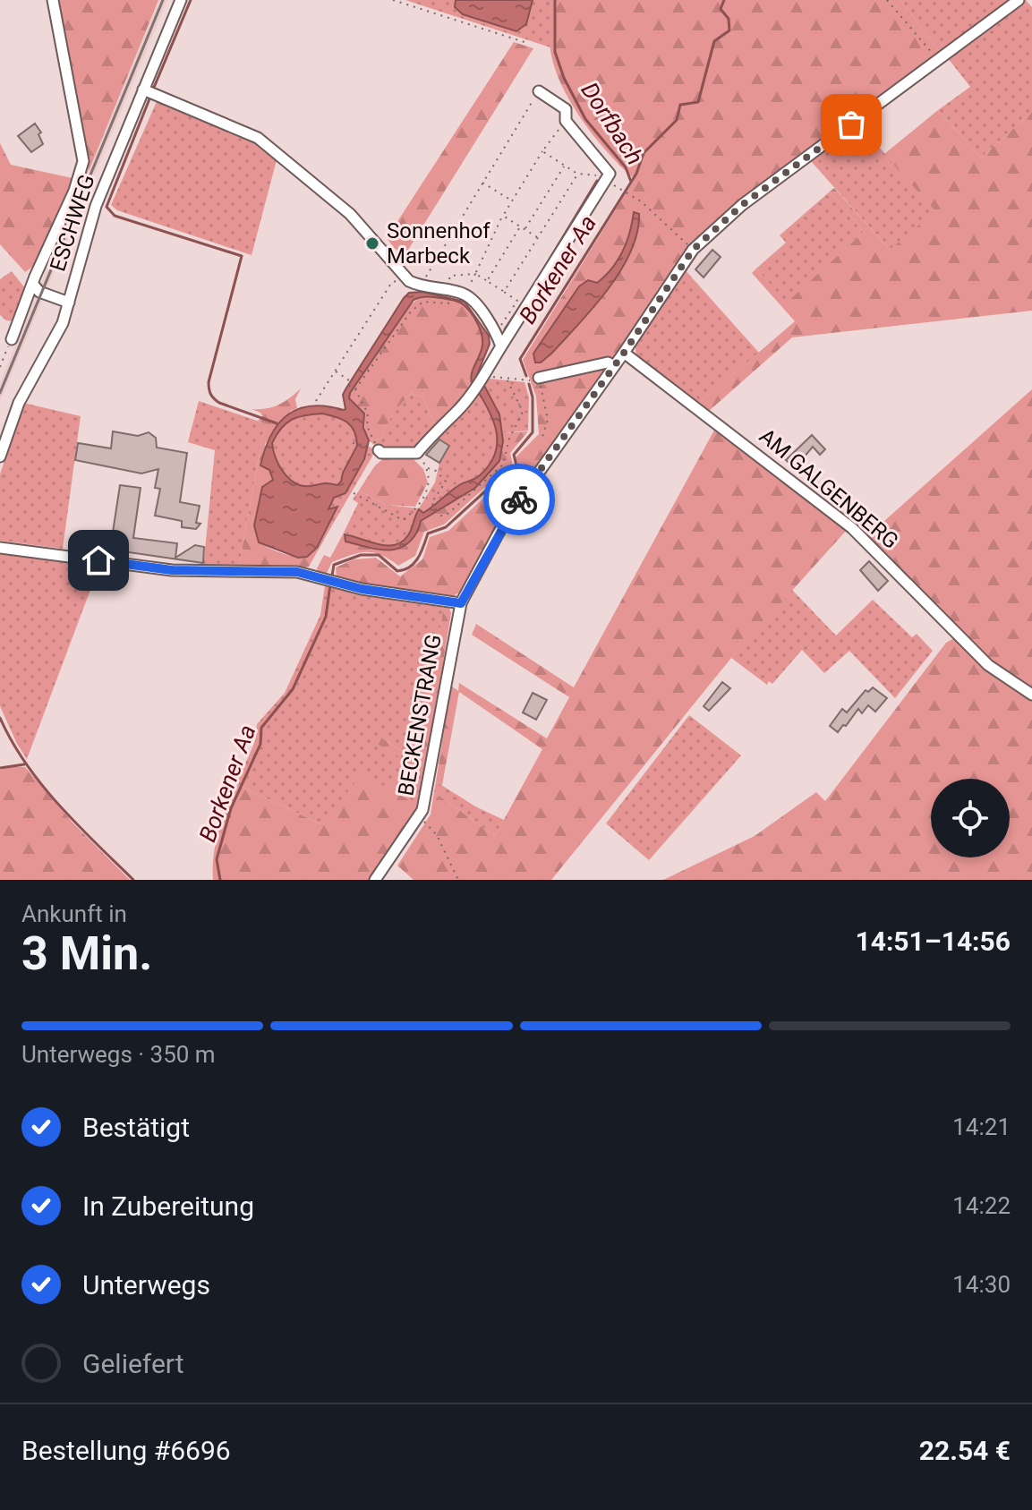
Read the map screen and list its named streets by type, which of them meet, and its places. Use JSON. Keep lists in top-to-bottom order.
{
  "streets": {
    "street": ["ESCHWEG", "AM GALGENBERG", "BECKENSTRANG"]
  },
  "crossings": [
    ["AM GALGENBERG", "BECKENSTRANG"]
  ],
  "water": ["Dorfbach", "Borkener Aa"],
  "places": ["Sonnenhof Marbeck"],
  "page": {
    "heading": ["3 Min.", "Ankunft in", "14:51–14:56"],
    "panel": ["Bestellung #6696", "22.54 €"],
    "bar": "Unterwegs · 350 m",
    "list": [
      ["Bestätigt", "14:21"],
      ["In Zubereitung", "14:22"],
      ["Unterwegs", "14:30"],
      "Geliefert"
    ]
  }
}
